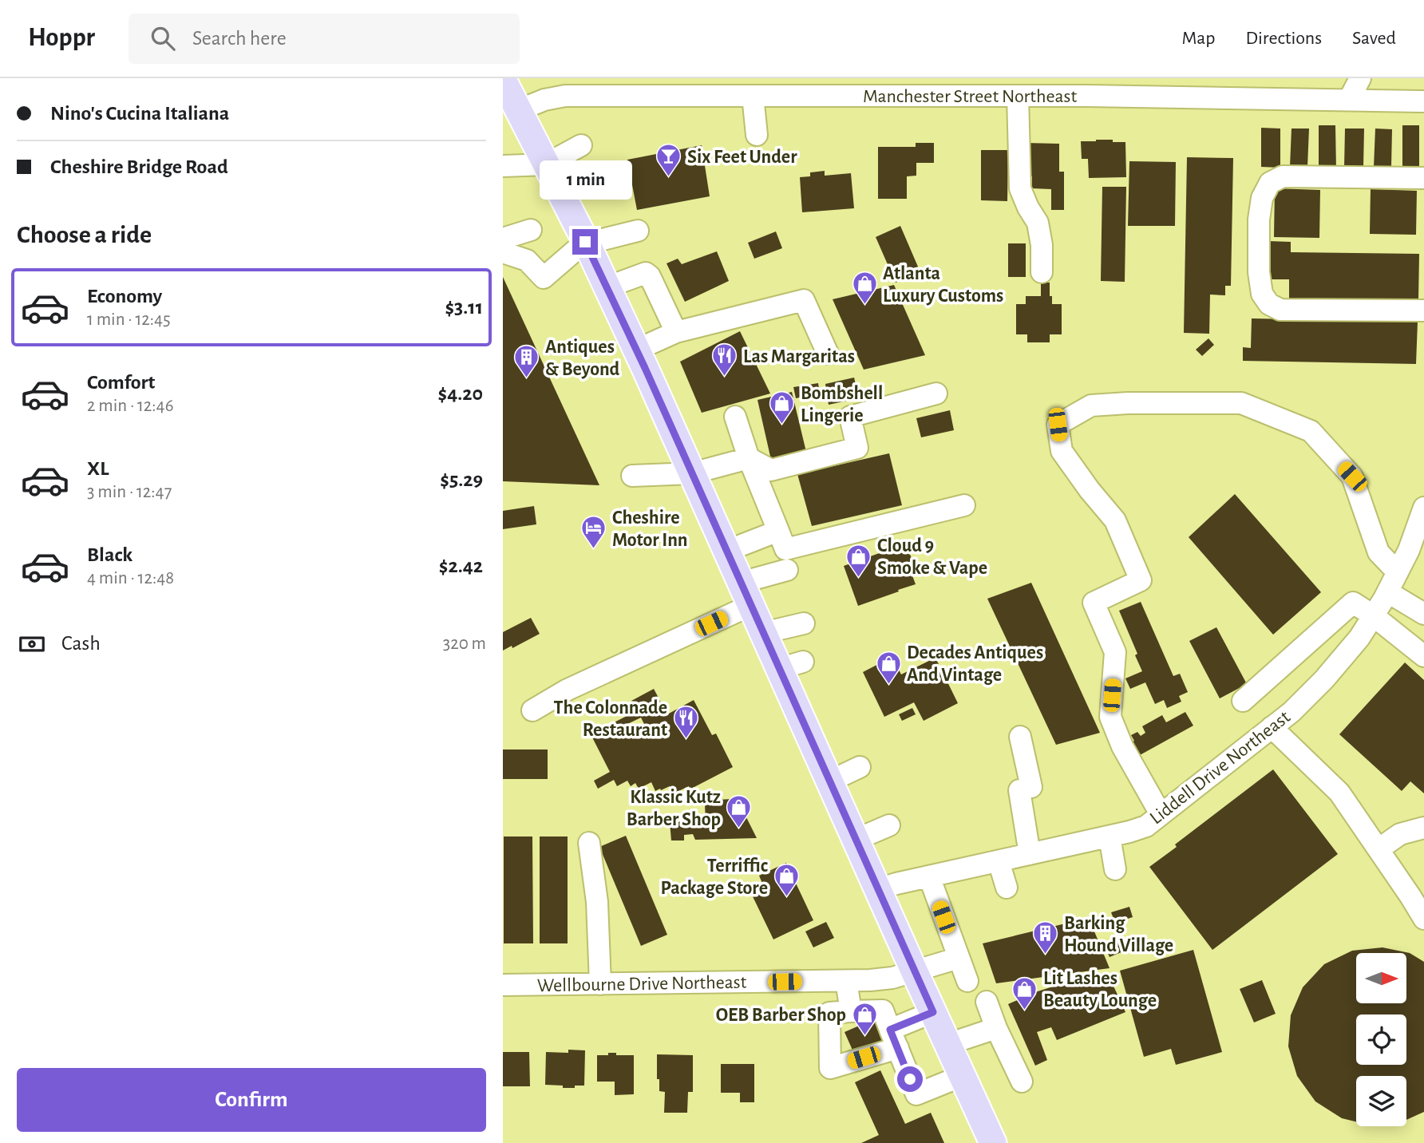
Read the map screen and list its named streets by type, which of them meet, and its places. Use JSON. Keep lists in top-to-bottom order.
{
  "streets": {
    "street": ["Manchester Street Northeast", "Liddell Drive Northeast", "Wellbourne Drive Northeast"]
  },
  "places": {
    "bar": ["Six Feet Under"],
    "shop": [
      "Atlanta Luxury Customs",
      "Bombshell Lingerie",
      "Cloud 9 Smoke & Vape",
      "Decades Antiques And Vintage",
      "Klassic Kutz Barber Shop",
      "Terriffic Package Store",
      "Lit Lashes Beauty Lounge",
      "OEB Barber Shop"
    ],
    "restaurant": ["Las Margaritas", "The Colonnade Restaurant"],
    "building": ["Antiques & Beyond", "Barking Hound Village"],
    "hotel": ["Cheshire Motor Inn"]
  },
  "north": "right",
  "page": {
    "header": "Hoppr",
    "search": "Search here",
    "nav": ["Map", "Directions", "Saved"],
    "banner": ["Nino's Cucina Italiana", "Cheshire Bridge Road"],
    "bubble": "1 min",
    "heading": "Choose a ride",
    "list": [
      {
        "name": "Economy",
        "note": "1 min · 12:45",
        "value": "$3.11"
      },
      {
        "name": "Comfort",
        "note": "2 min · 12:46",
        "value": "$4.20"
      },
      {
        "name": "XL",
        "note": "3 min · 12:47",
        "value": "$5.29"
      },
      {
        "name": "Black",
        "note": "4 min · 12:48",
        "value": "$2.42"
      }
    ],
    "pay": ["Cash", "320 m"],
    "buttons": "Confirm"
  }
}
